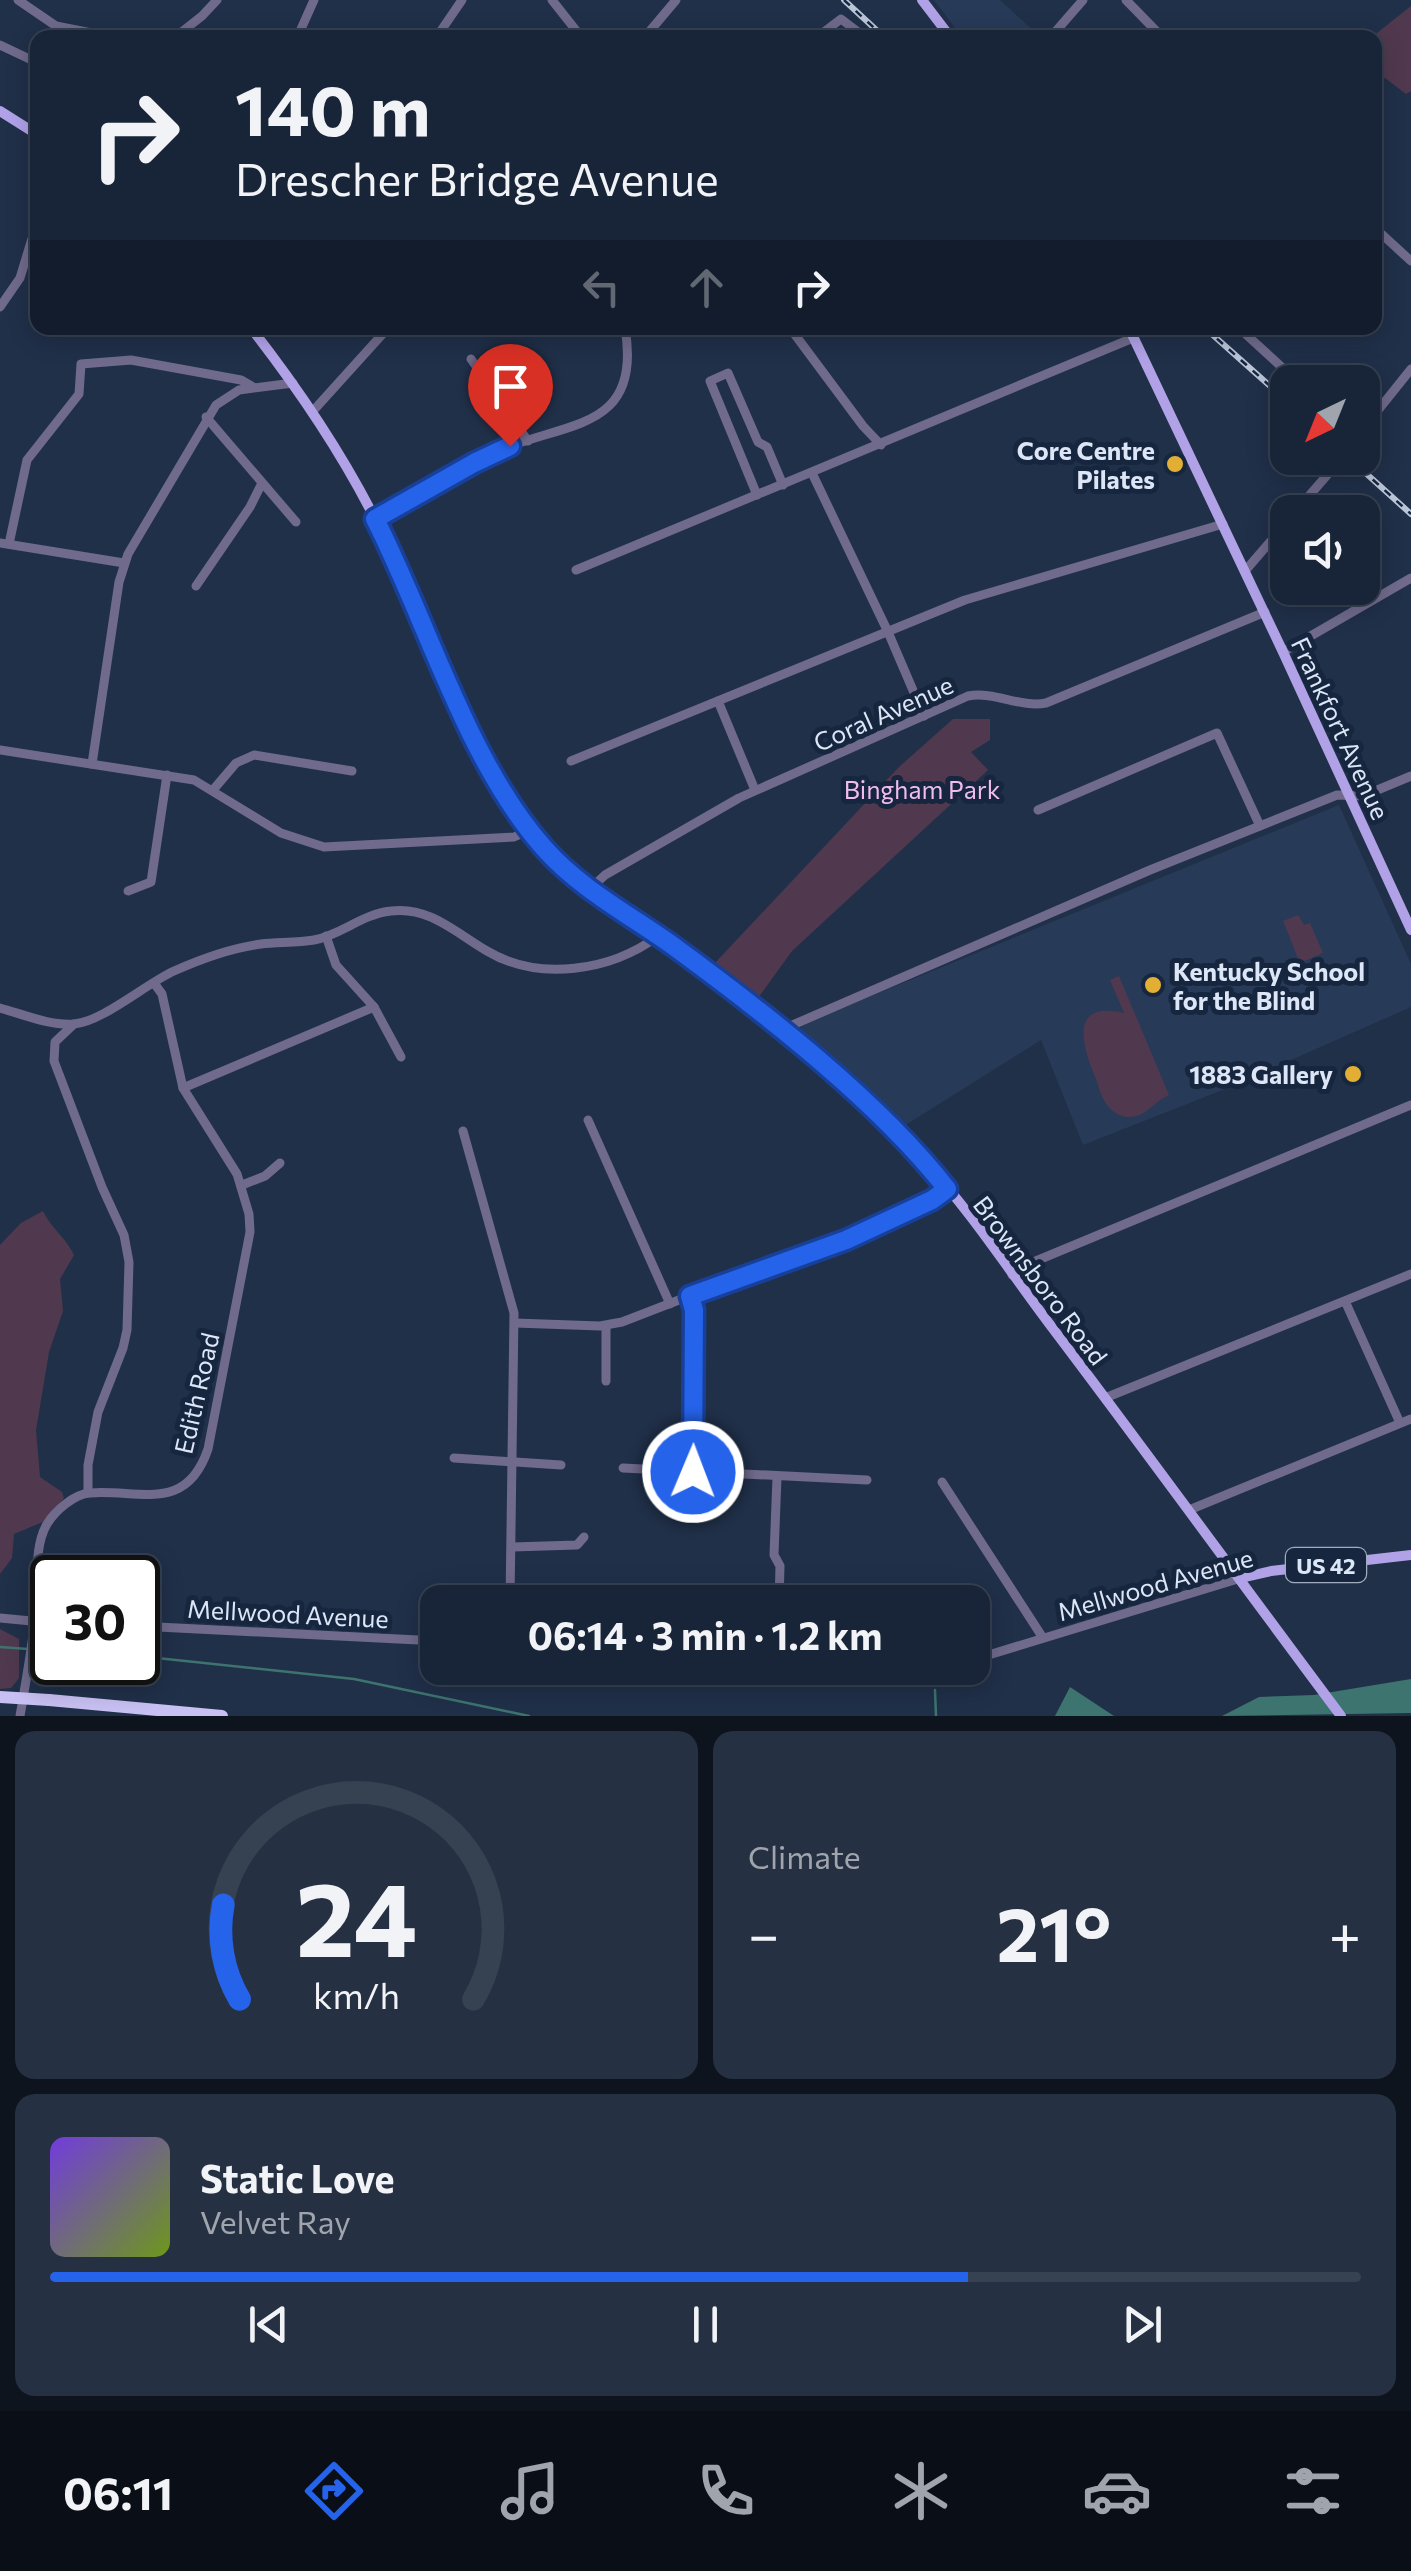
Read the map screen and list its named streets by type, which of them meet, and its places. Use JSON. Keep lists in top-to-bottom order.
{
  "streets": {
    "main road": [
      "Frankfort Avenue",
      "Brownsboro Road",
      "US 42",
      "Mellwood Avenue"
    ],
    "street": ["Coral Avenue", "Edith Road"]
  },
  "crossings": [
    ["Coral Avenue", "Frankfort Avenue"],
    ["Coral Avenue", "Brownsboro Road"],
    ["Brownsboro Road", "US 42"],
    ["Brownsboro Road", "Mellwood Avenue"],
    ["US 42", "Mellwood Avenue"]
  ],
  "parks": ["Bingham Park"],
  "places": ["Core Centre Pilates", "Kentucky School for the Blind", "1883 Gallery"],
  "north": "bottom left",
  "page": {
    "turn": ["140 m", "Drescher Bridge Avenue"],
    "limit": "30",
    "trip": "06:14 · 3 min · 1.2 km",
    "tile": "Climate",
    "heat": ["−", "21°", "+"],
    "song": ["Static Love", "Velvet Ray"],
    "tabs": "06:11",
    "gauge": ["24", "km/h"]
  }
}
